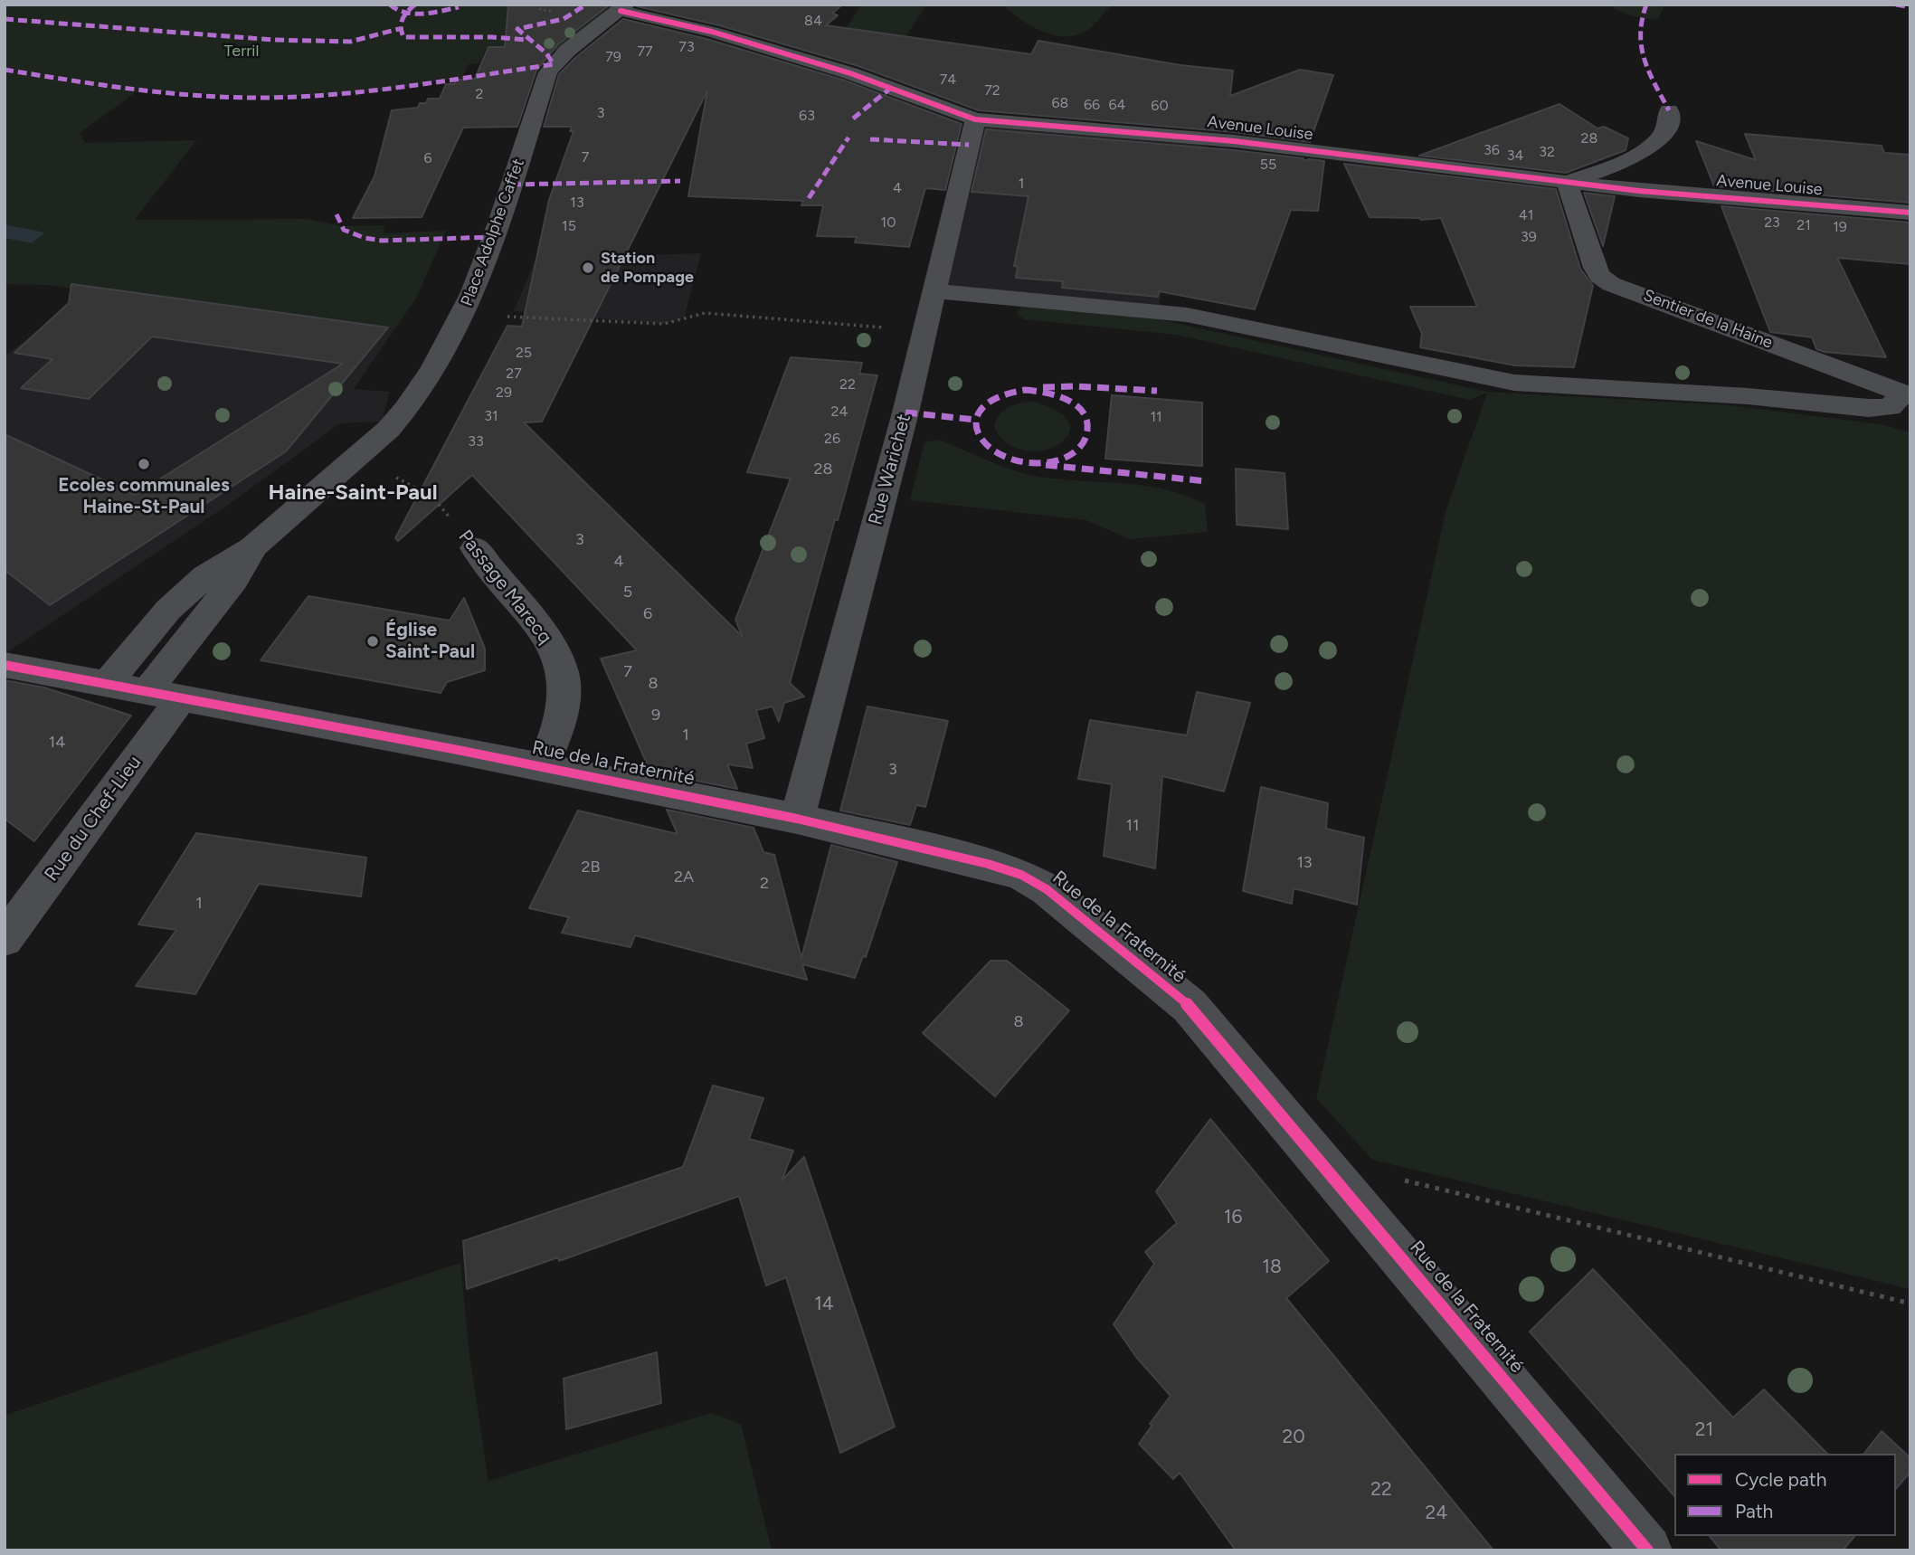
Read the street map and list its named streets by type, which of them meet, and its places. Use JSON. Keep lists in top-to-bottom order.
{
  "streets": {
    "street": [
      "Avenue Louise",
      "Place Adolphe Caffet",
      "Sentier de la Haine",
      "Rue Warichet",
      "Passage Marecq",
      "Rue de la Fraternité",
      "Rue du Chef-Lieu"
    ]
  },
  "crossings": [
    ["Avenue Louise", "Place Adolphe Caffet"],
    ["Avenue Louise", "Sentier de la Haine"],
    ["Avenue Louise", "Rue Warichet"],
    ["Place Adolphe Caffet", "Passage Marecq"],
    ["Place Adolphe Caffet", "Rue de la Fraternité"],
    ["Place Adolphe Caffet", "Rue du Chef-Lieu"],
    ["Rue Warichet", "Rue de la Fraternité"],
    ["Passage Marecq", "Rue de la Fraternité"],
    ["Rue de la Fraternité", "Rue du Chef-Lieu"]
  ],
  "districts": ["Haine-Saint-Paul"],
  "parks": ["Terril"],
  "places": ["Station de Pompage", "Ecoles communales Haine-St-Paul", "Église Saint-Paul"],
  "house_numbers": [
    "84",
    "73",
    "77",
    "79",
    "74",
    "72",
    "2",
    "68",
    "66",
    "64",
    "60",
    "3",
    "63",
    "28",
    "36",
    "32",
    "34",
    "7",
    "6",
    "55",
    "1",
    "4",
    "13",
    "41",
    "10",
    "23",
    "21",
    "15",
    "19",
    "39",
    "25",
    "27",
    "22",
    "29",
    "24",
    "31",
    "11",
    "26",
    "33",
    "28",
    "3",
    "4",
    "5",
    "6",
    "7",
    "8",
    "9",
    "1",
    "14",
    "3",
    "11",
    "13",
    "2B",
    "2A",
    "2",
    "1",
    "8",
    "16",
    "18",
    "14",
    "21",
    "20",
    "22",
    "24"
  ],
  "legend": ["Cycle path", "Path"]
}
